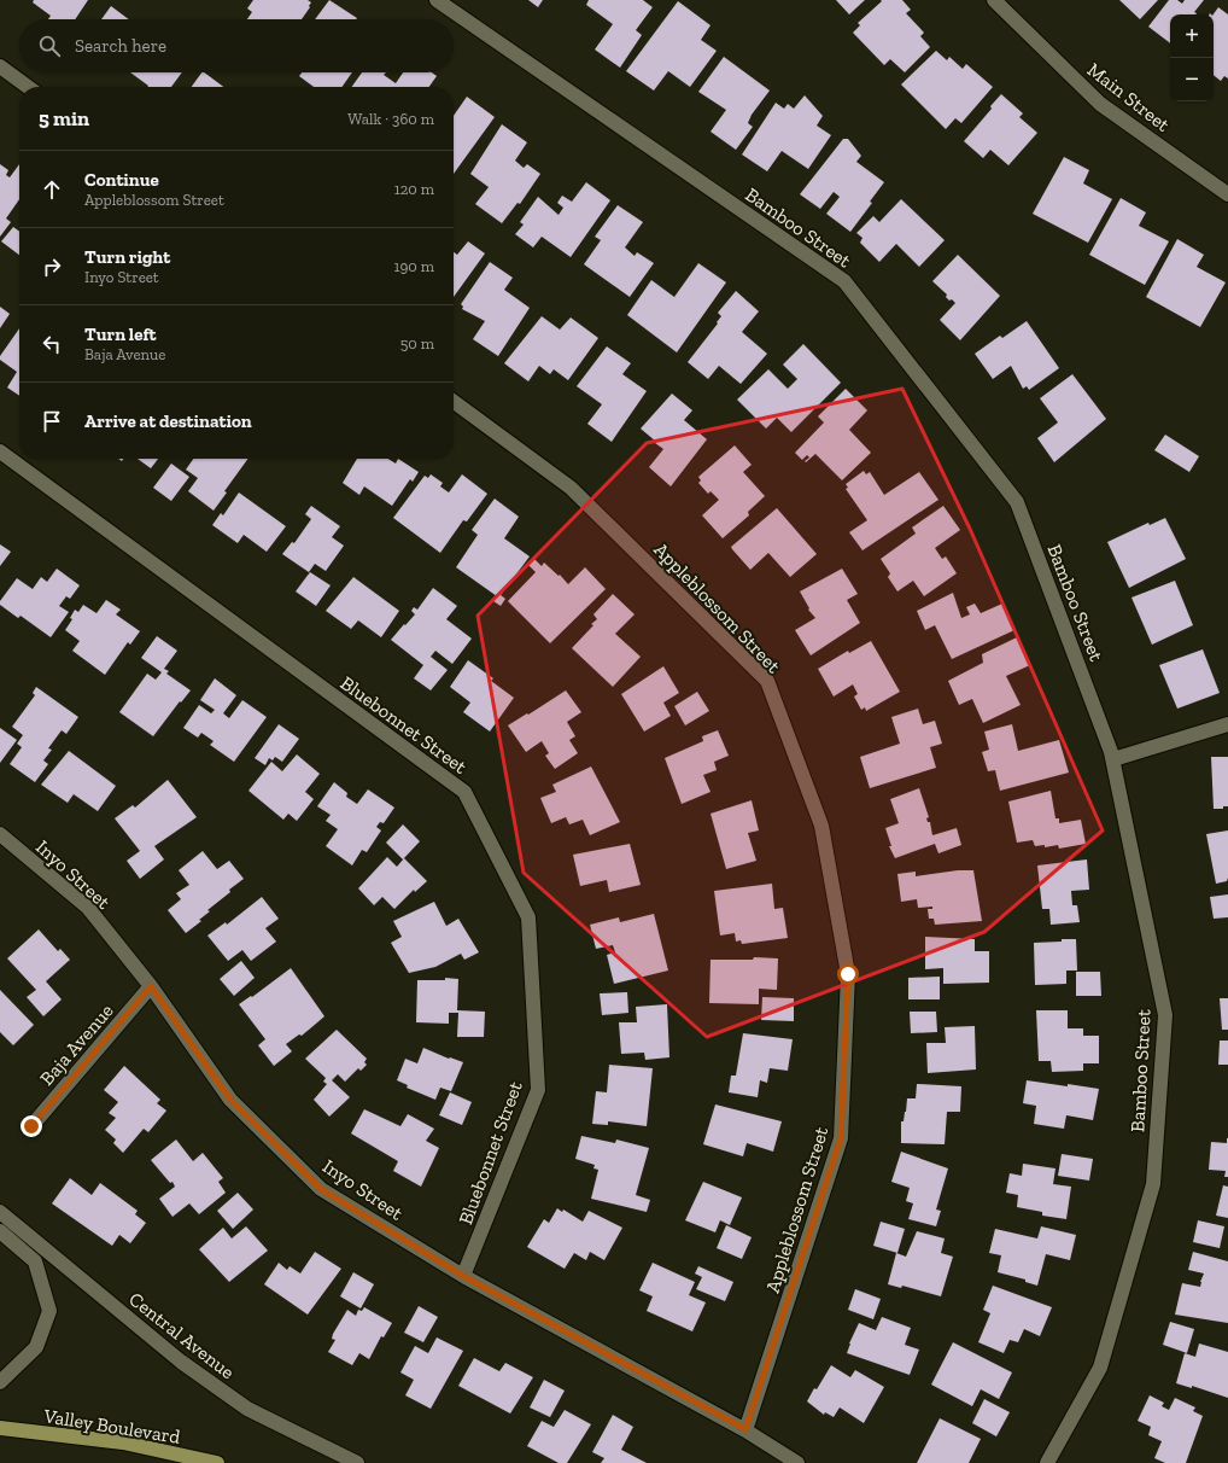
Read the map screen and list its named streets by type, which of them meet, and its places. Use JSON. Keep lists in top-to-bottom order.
{
  "streets": {
    "main road": ["Valley Boulevard"],
    "street": [
      "Main Street",
      "Bamboo Street",
      "Appleblossom Street",
      "Bluebonnet Street",
      "Inyo Street",
      "Baja Avenue",
      "Central Avenue"
    ]
  },
  "crossings": [
    ["Appleblossom Street", "Inyo Street"],
    ["Bluebonnet Street", "Inyo Street"],
    ["Inyo Street", "Baja Avenue"]
  ],
  "page": {
    "map_buttons": ["+", "−"],
    "search": "Search here",
    "heading": ["5 min", "Walk · 360 m"],
    "list": [
      ["Continue", "Appleblossom Street", "120 m"],
      ["Turn right", "Inyo Street", "190 m"],
      ["Turn left", "Baja Avenue", "50 m"],
      "Arrive at destination"
    ]
  }
}
